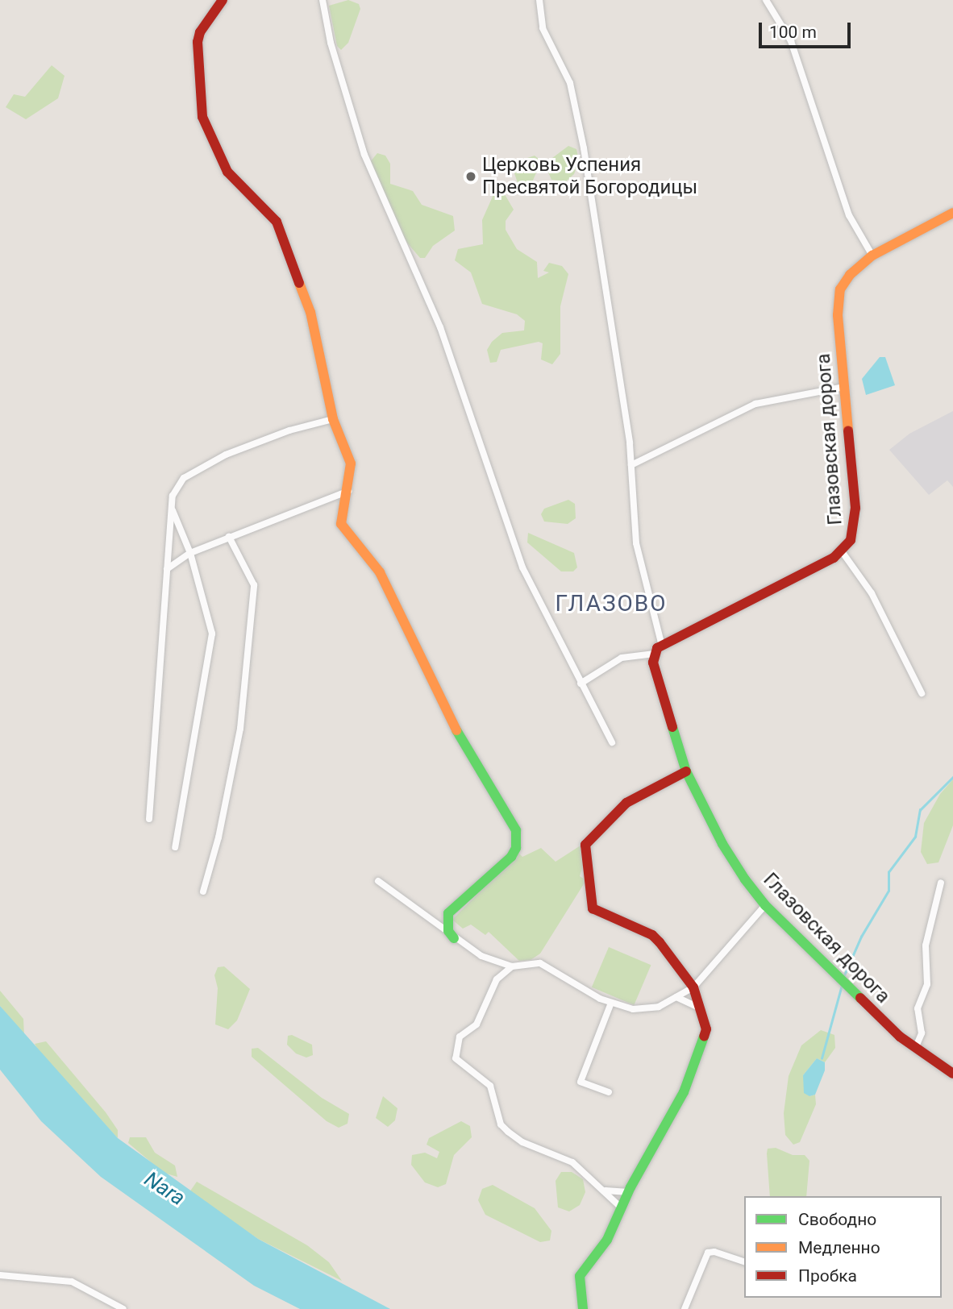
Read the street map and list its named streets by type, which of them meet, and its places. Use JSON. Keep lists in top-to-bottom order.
{
  "streets": {
    "street": ["Глазовская дорога"]
  },
  "districts": ["ГЛАЗОВО"],
  "water": ["Nara"],
  "places": ["Церковь Успения Пресвятой Богородицы"],
  "legend": ["Свободно", "Медленно", "Пробка"],
  "scale_bar": "100 m"
}
